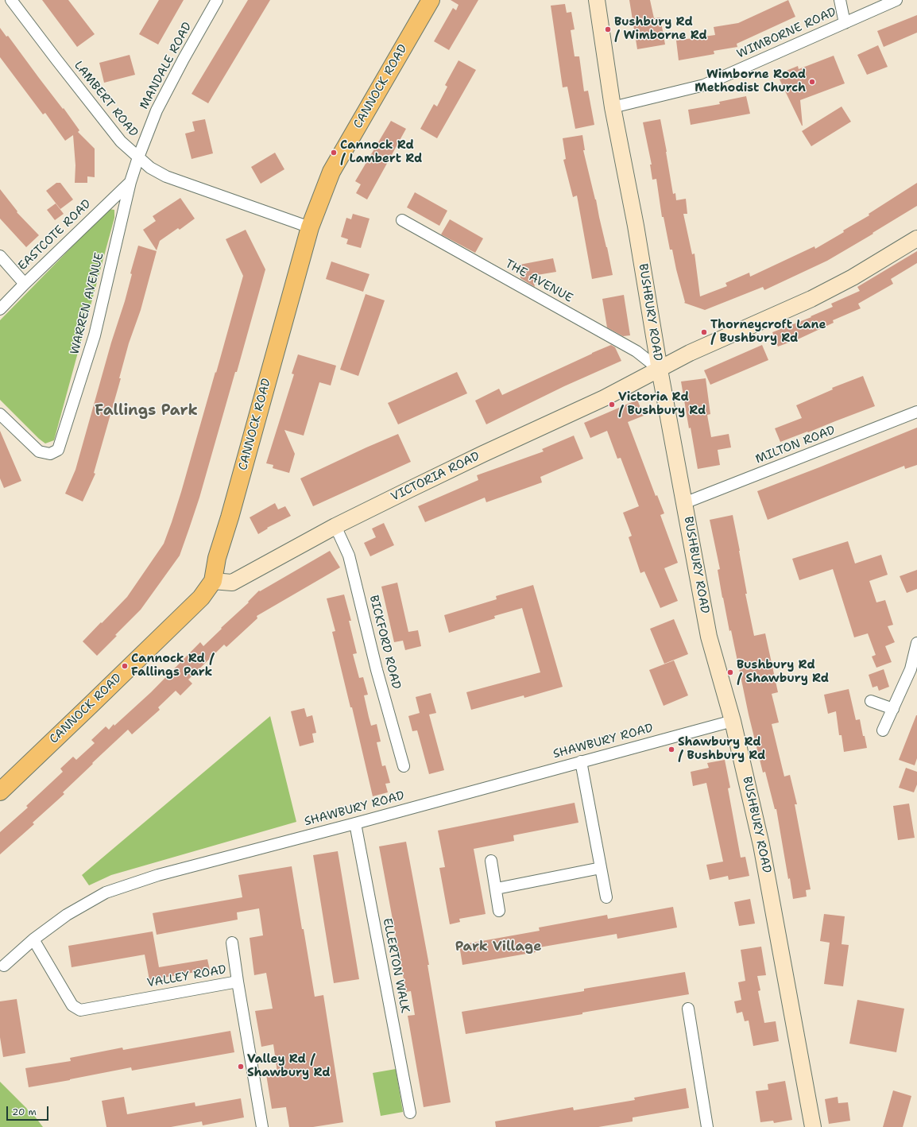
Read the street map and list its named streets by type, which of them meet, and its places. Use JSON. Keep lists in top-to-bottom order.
{
  "streets": {
    "highway": ["CANNOCK ROAD"],
    "street": [
      "WIMBORNE ROAD",
      "MANDALE ROAD",
      "LAMBERT ROAD",
      "EASTCOTE ROAD",
      "THE AVENUE",
      "WARREN AVENUE",
      "BUSHBURY ROAD",
      "MILTON ROAD",
      "VICTORIA ROAD",
      "BICKFORD ROAD",
      "SHAWBURY ROAD",
      "ELLERTON WALK",
      "VALLEY ROAD"
    ]
  },
  "crossings": [
    ["WIMBORNE ROAD", "BUSHBURY ROAD"],
    ["MANDALE ROAD", "LAMBERT ROAD"],
    ["MANDALE ROAD", "EASTCOTE ROAD"],
    ["MANDALE ROAD", "WARREN AVENUE"],
    ["CANNOCK ROAD", "LAMBERT ROAD"],
    ["CANNOCK ROAD", "VICTORIA ROAD"],
    ["EASTCOTE ROAD", "WARREN AVENUE"],
    ["THE AVENUE", "BUSHBURY ROAD"],
    ["THE AVENUE", "VICTORIA ROAD"],
    ["BUSHBURY ROAD", "MILTON ROAD"],
    ["BUSHBURY ROAD", "VICTORIA ROAD"],
    ["BUSHBURY ROAD", "SHAWBURY ROAD"],
    ["VICTORIA ROAD", "BICKFORD ROAD"],
    ["SHAWBURY ROAD", "ELLERTON WALK"],
    ["SHAWBURY ROAD", "VALLEY ROAD"]
  ],
  "districts": ["Fallings Park", "Park Village"],
  "places": [
    "Bushbury Rd / Wimborne Rd",
    "Wimborne Road Methodist Church",
    "Cannock Rd / Lambert Rd",
    "Thorneycroft Lane / Bushbury Rd",
    "Victoria Rd / Bushbury Rd",
    "Cannock Rd / Fallings Park",
    "Bushbury Rd / Shawbury Rd",
    "Shawbury Rd / Bushbury Rd",
    "Valley Rd / Shawbury Rd"
  ],
  "scale_bar": "20 m"
}
